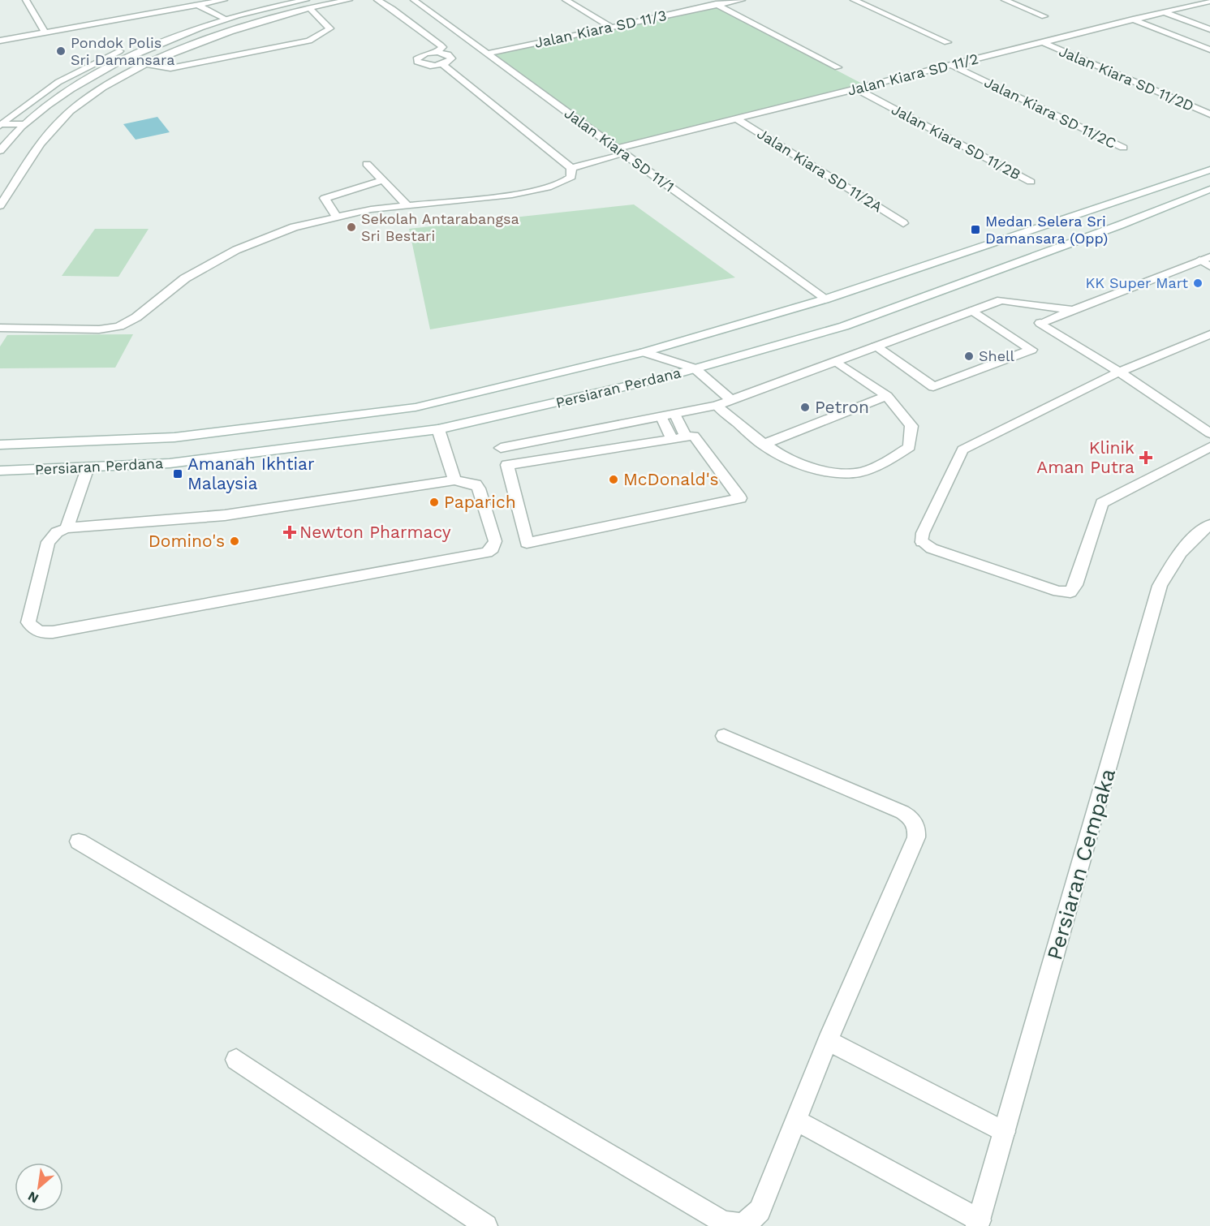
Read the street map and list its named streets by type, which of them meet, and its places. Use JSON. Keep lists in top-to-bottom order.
{
  "streets": {
    "street": [
      "Jalan Kiara SD 11/3",
      "Jalan Kiara SD 11/2",
      "Jalan Kiara SD 11/2D",
      "Jalan Kiara SD 11/2C",
      "Jalan Kiara SD 11/2B",
      "Jalan Kiara SD 11/1",
      "Jalan Kiara SD 11/2A",
      "Persiaran Perdana",
      "Persiaran Cempaka"
    ]
  },
  "crossings": [
    ["Jalan Kiara SD 11/3", "Jalan Kiara SD 11/1"],
    ["Jalan Kiara SD 11/2", "Jalan Kiara SD 11/2D"],
    ["Jalan Kiara SD 11/2", "Jalan Kiara SD 11/2C"],
    ["Jalan Kiara SD 11/2", "Jalan Kiara SD 11/2B"],
    ["Jalan Kiara SD 11/2", "Jalan Kiara SD 11/1"],
    ["Jalan Kiara SD 11/2", "Jalan Kiara SD 11/2A"],
    ["Jalan Kiara SD 11/1", "Persiaran Perdana"]
  ],
  "places": {
    "other": [
      "Pondok Polis Sri Damansara",
      "Sekolah Antarabangsa Sri Bestari",
      "KK Super Mart",
      "Shell",
      "Petron",
      "McDonald's",
      "Paparich",
      "Domino's"
    ],
    "transit": ["Medan Selera Sri Damansara (Opp)", "Amanah Ikhtiar Malaysia"],
    "health": ["Klinik Aman Putra", "Newton Pharmacy"]
  },
  "north": "bottom left"
}
